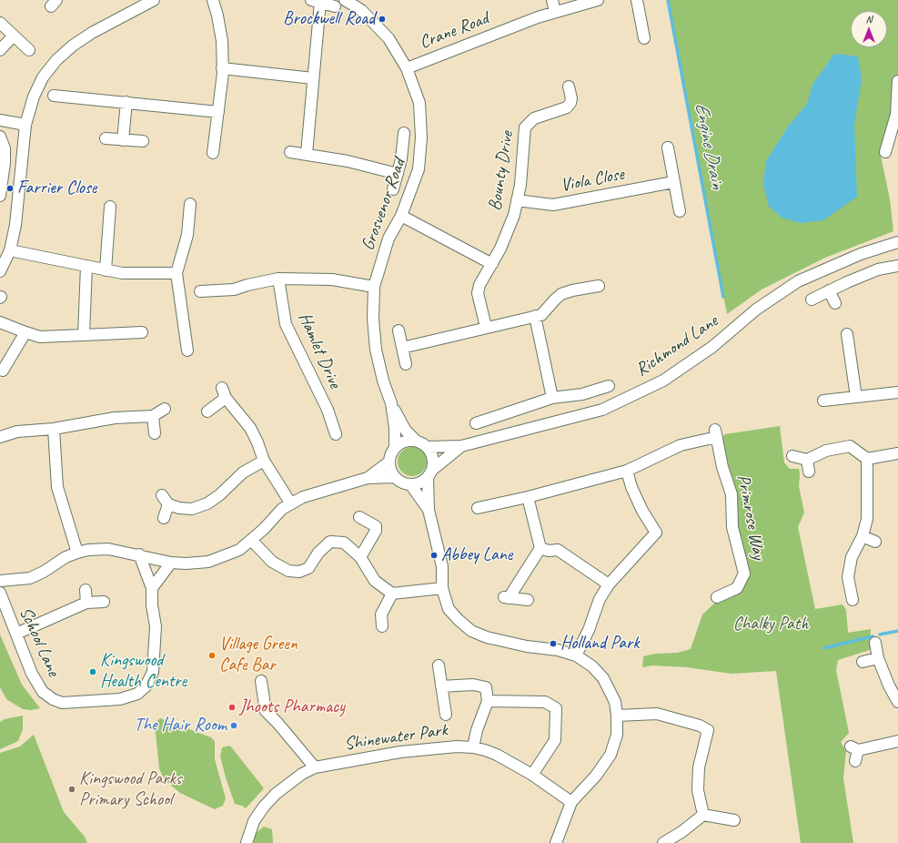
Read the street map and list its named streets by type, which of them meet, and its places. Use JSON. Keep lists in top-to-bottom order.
{
  "streets": {
    "street": [
      "Crane Road",
      "Bounty Drive",
      "Viola Close",
      "Grosvenor Road",
      "Richmond Lane",
      "Hamlet Drive",
      "Primrose Way",
      "School Lane",
      "Shinewater Park"
    ]
  },
  "crossings": [
    ["Crane Road", "Grosvenor Road"],
    ["Bounty Drive", "Viola Close"],
    ["Grosvenor Road", "Richmond Lane"]
  ],
  "water": ["Engine Drain"],
  "parks": ["Chalky Path"],
  "places": [
    "Brockwell Road",
    "Farrier Close",
    "Abbey Lane",
    "Holland Park",
    "Village Green Cafe Bar",
    "Kingswood Health Centre",
    "Jhoots Pharmacy",
    "The Hair Room",
    "Kingswood Parks Primary School"
  ],
  "north": "top"
}
